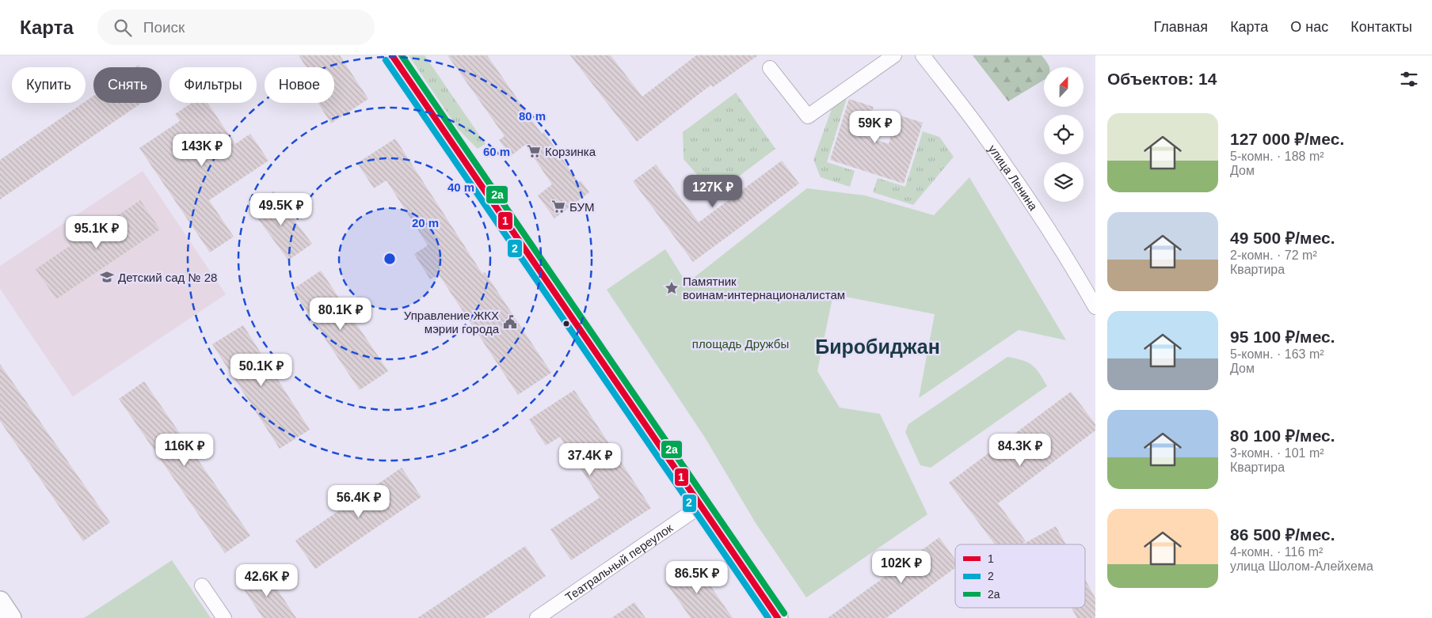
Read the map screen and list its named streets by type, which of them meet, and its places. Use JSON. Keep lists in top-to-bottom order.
{
  "streets": {
    "street": ["улица Ленина", "Театральный переулок"]
  },
  "districts": ["Биробиджан"],
  "parks": ["площадь Дружбы"],
  "places": {
    "supermarket": ["Корзинка", "БУМ"],
    "school or university": ["Детский сад № 28"],
    "place": ["Памятник воинам-интернационалистам"],
    "public building": ["Управление ЖКХ мэрии города"]
  },
  "lines": ["transit line 1", "transit line 2а", "transit line 2"],
  "legend": ["1", "2", "2а"],
  "north": "top",
  "page": {
    "header": "Карта",
    "search": "Поиск",
    "nav": [
      "Главная",
      "Карта",
      "О нас",
      "Контакты"
    ],
    "heading": "Объектов: 14",
    "chip": [
      "Купить",
      "Снять",
      "Фильтры",
      "Новое"
    ],
    "list": [
      {
        "name": "127 000 ₽/мес.",
        "note": "5-комн. · 188 m² · Дом"
      },
      {
        "name": "49 500 ₽/мес.",
        "note": "2-комн. · 72 m² · Квартира"
      },
      {
        "name": "95 100 ₽/мес.",
        "note": "5-комн. · 163 m² · Дом"
      },
      {
        "name": "80 100 ₽/мес.",
        "note": "3-комн. · 101 m² · Квартира"
      },
      {
        "name": "86 500 ₽/мес.",
        "note": "4-комн. · 116 m² · улица Шолом-Алейхема"
      }
    ],
    "price": [
      "59K ₽",
      "143K ₽",
      "127K ₽",
      "49.5K ₽",
      "95.1K ₽",
      "80.1K ₽",
      "50.1K ₽",
      "116K ₽",
      "84.3K ₽",
      "37.4K ₽",
      "56.4K ₽",
      "102K ₽",
      "86.5K ₽",
      "42.6K ₽"
    ]
  },
  "rings": [
    "80 m",
    "60 m",
    "40 m",
    "20 m"
  ]
}
